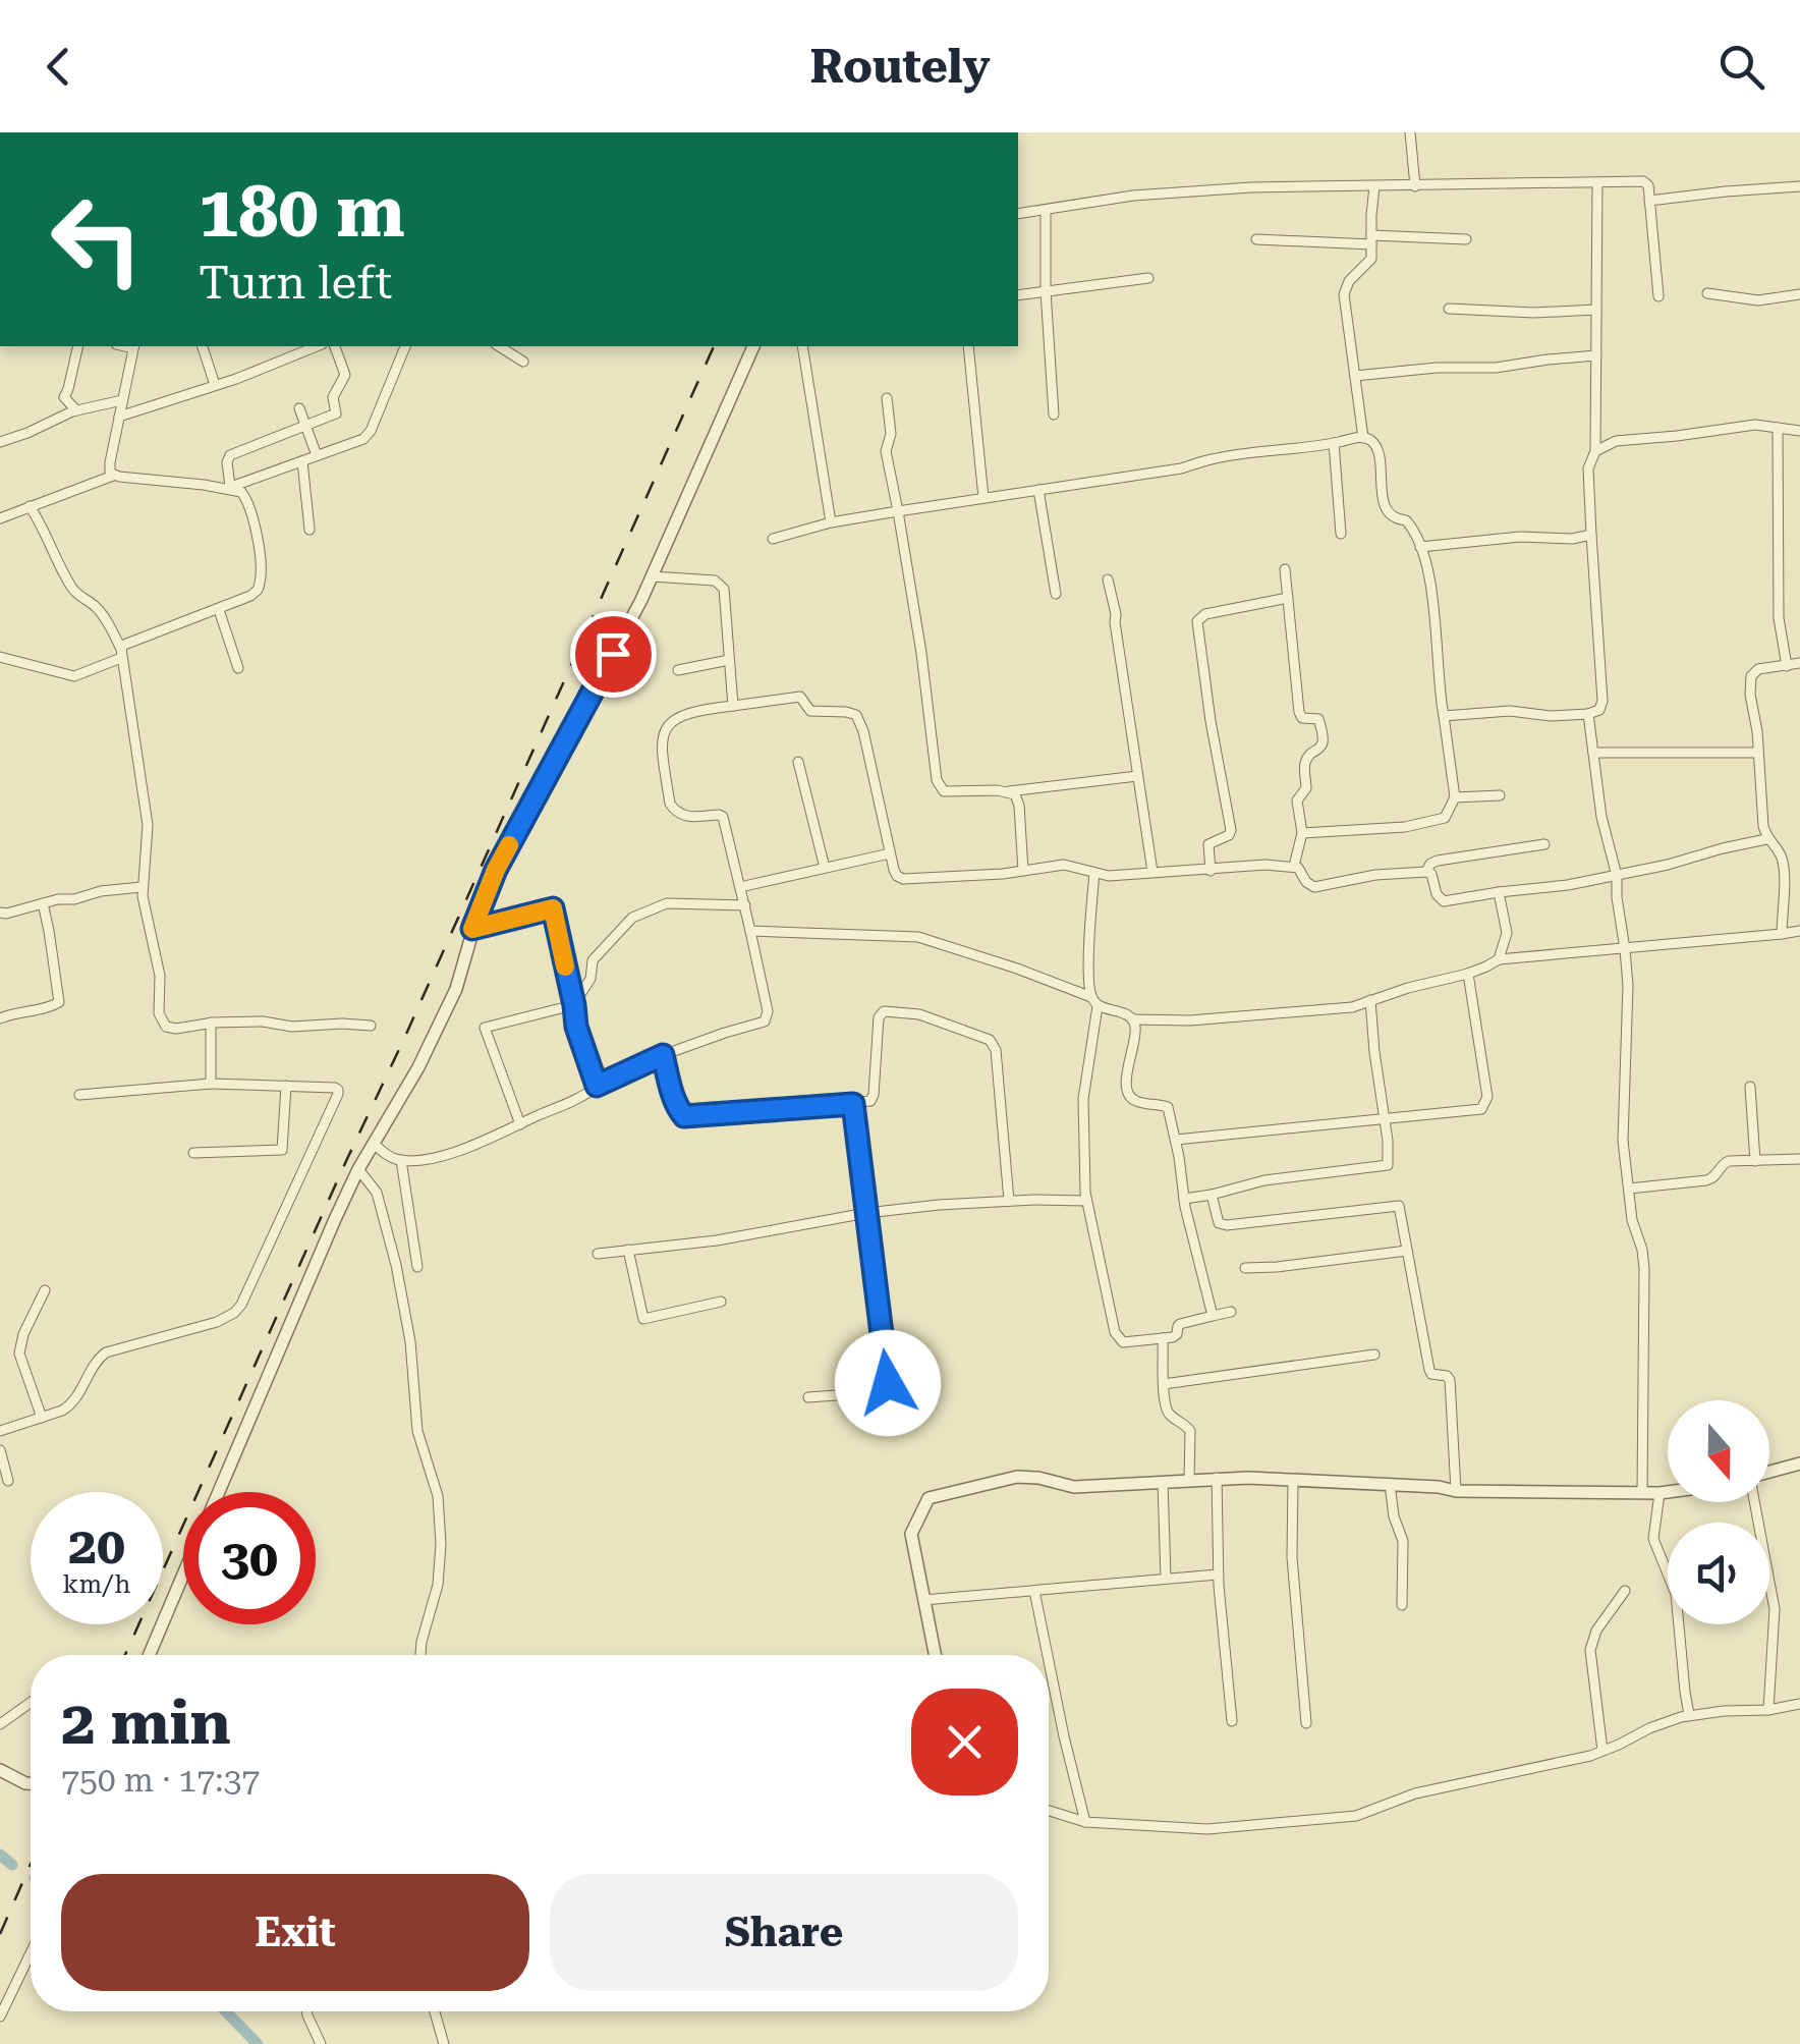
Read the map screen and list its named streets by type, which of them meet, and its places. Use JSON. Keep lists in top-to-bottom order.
{
  "north": "bottom",
  "page": {
    "header": "Routely",
    "turn": ["180 m", "Turn left"],
    "speed": "20 km/h",
    "limit": "30",
    "heading": ["2 min", "750 m · 17:37"],
    "buttons": ["Exit", "Share"]
  }
}
